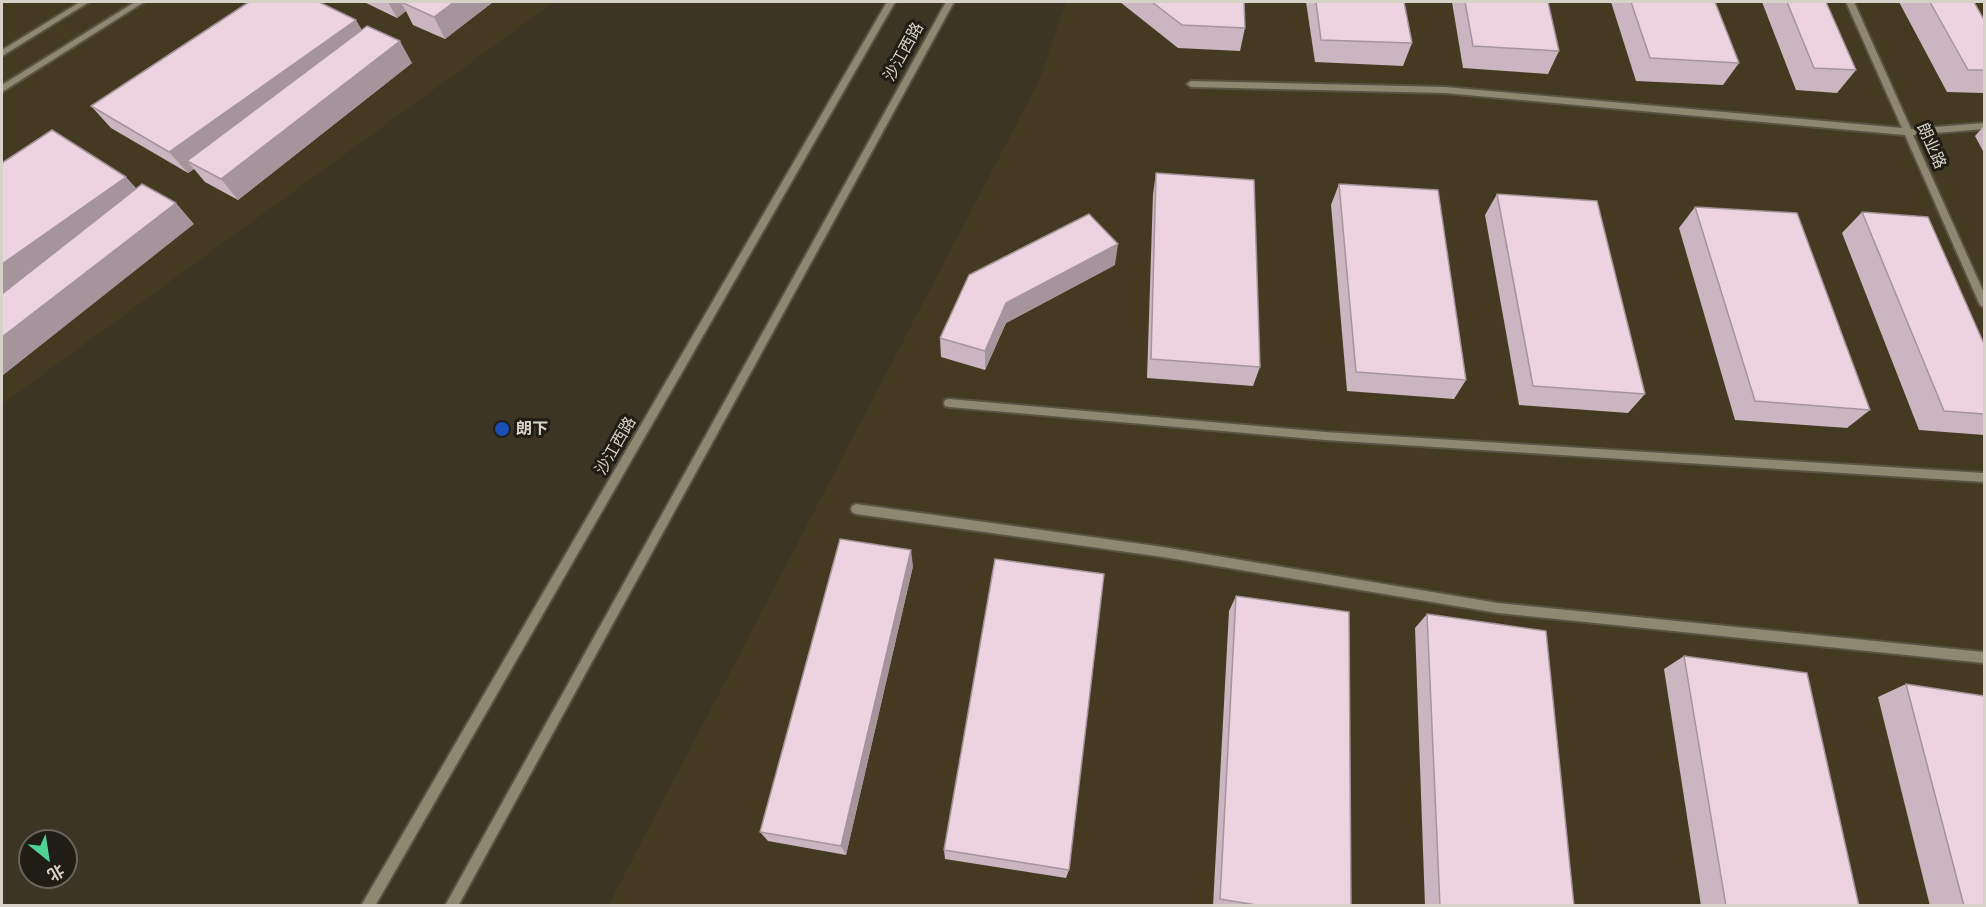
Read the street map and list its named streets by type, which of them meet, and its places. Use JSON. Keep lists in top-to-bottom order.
{
  "streets": {
    "street": ["沙江西路", "朗业路"]
  },
  "places": ["朗下"],
  "north": "bottom right"
}
